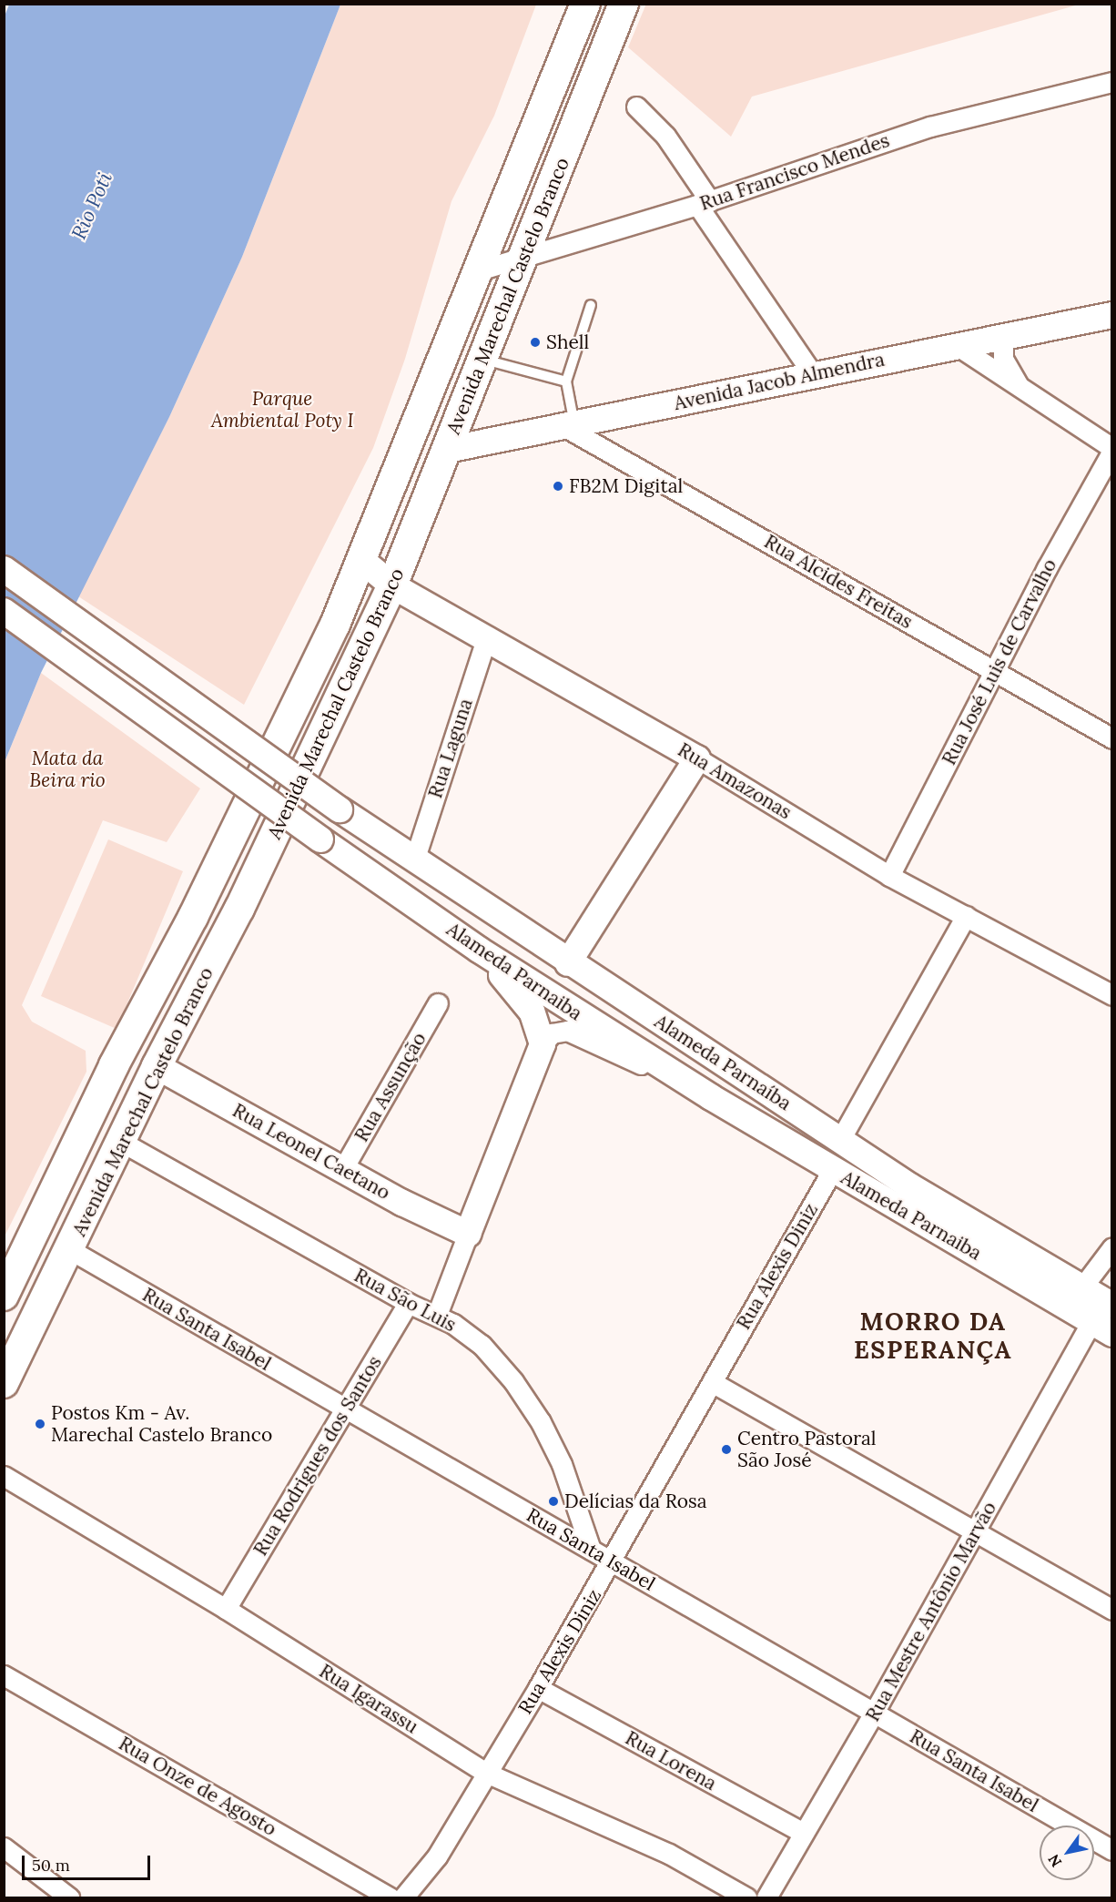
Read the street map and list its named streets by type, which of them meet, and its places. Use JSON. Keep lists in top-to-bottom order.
{
  "streets": {
    "main road": [
      "Avenida Marechal Castelo Branco",
      "Avenida Jacob Almendra",
      "Rua Amazonas",
      "Alameda Parnaiba",
      "Alameda Parnaíba",
      "Rua Leonel Caetano"
    ],
    "street": [
      "Rua Francisco Mendes",
      "Rua Alcides Freitas",
      "Rua José Luis de Carvalho",
      "Rua Laguna",
      "Rua Assunção",
      "Rua Alexis Diniz",
      "Rua São Luis",
      "Rua Santa Isabel",
      "Rua Rodrigues dos Santos",
      "Rua Mestre Antônio Marvão",
      "Rua Igarassu",
      "Rua Lorena",
      "Rua Onze de Agosto"
    ]
  },
  "crossings": [
    ["Rua Francisco Mendes", "Avenida Marechal Castelo Branco"],
    ["Avenida Marechal Castelo Branco", "Avenida Jacob Almendra"],
    ["Avenida Marechal Castelo Branco", "Rua Amazonas"],
    ["Avenida Marechal Castelo Branco", "Rua Leonel Caetano"],
    ["Avenida Marechal Castelo Branco", "Rua São Luis"],
    ["Avenida Marechal Castelo Branco", "Rua Santa Isabel"],
    ["Avenida Jacob Almendra", "Rua Alcides Freitas"],
    ["Rua Alcides Freitas", "Rua José Luis de Carvalho"],
    ["Rua José Luis de Carvalho", "Rua Amazonas"],
    ["Rua Laguna", "Rua Amazonas"],
    ["Rua Laguna", "Alameda Parnaíba"],
    ["Alameda Parnaiba", "Rua Alexis Diniz"],
    ["Alameda Parnaiba", "Rua Mestre Antônio Marvão"],
    ["Rua Assunção", "Rua Leonel Caetano"],
    ["Rua Alexis Diniz", "Rua Santa Isabel"],
    ["Rua Alexis Diniz", "Rua Igarassu"],
    ["Rua Alexis Diniz", "Rua Lorena"],
    ["Rua São Luis", "Rua Santa Isabel"],
    ["Rua São Luis", "Rua Rodrigues dos Santos"],
    ["Rua Santa Isabel", "Rua Rodrigues dos Santos"],
    ["Rua Santa Isabel", "Rua Mestre Antônio Marvão"],
    ["Rua Rodrigues dos Santos", "Rua Igarassu"],
    ["Rua Mestre Antônio Marvão", "Rua Lorena"]
  ],
  "districts": ["MORRO DA ESPERANÇA"],
  "water": ["Rio Poti"],
  "parks": ["Parque Ambiental Poty I", "Mata da Beira rio"],
  "places": [
    "Shell",
    "FB2M Digital",
    "Postos Km - Av. Marechal Castelo Branco",
    "Centro Pastoral São José",
    "Delícias da Rosa"
  ],
  "scale_bar": "50 m",
  "north": "bottom left"
}
